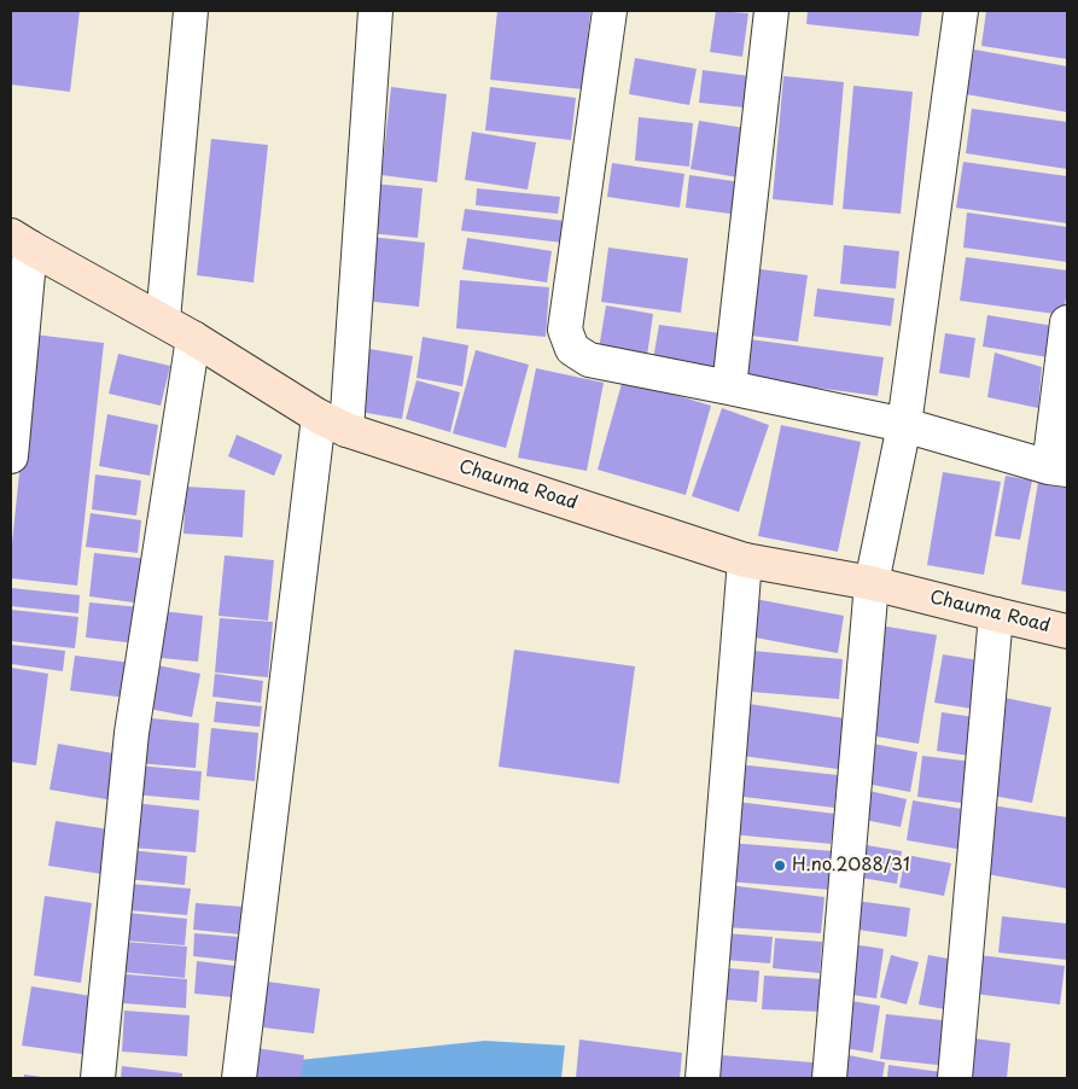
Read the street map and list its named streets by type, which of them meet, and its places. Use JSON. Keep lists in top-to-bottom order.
{
  "streets": {
    "street": ["Chauma Road"]
  },
  "places": ["H.no.2088/31"]
}
